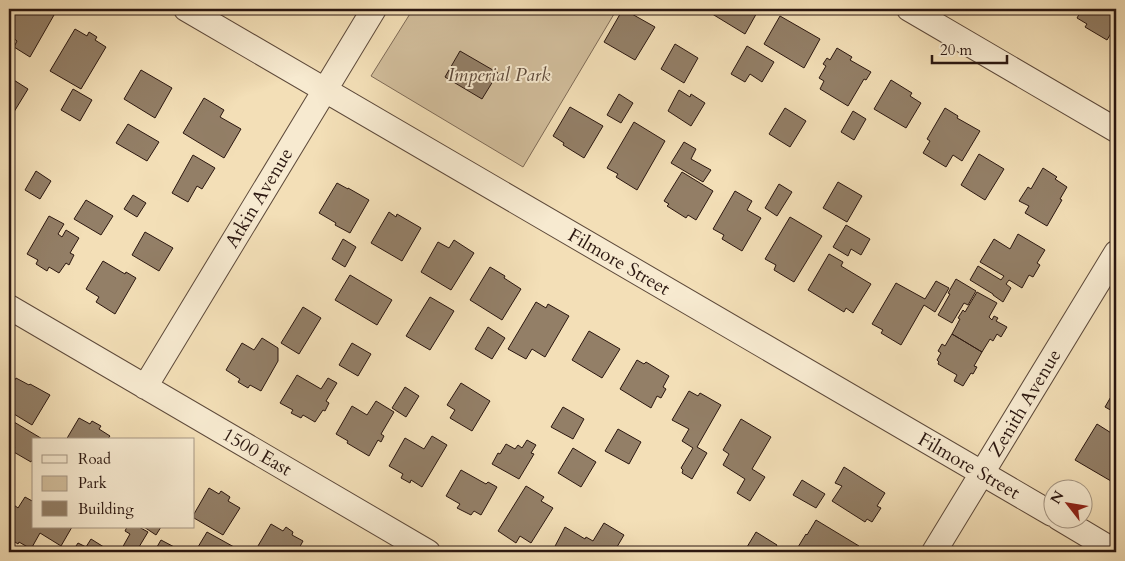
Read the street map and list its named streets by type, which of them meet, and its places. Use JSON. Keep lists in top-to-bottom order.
{
  "streets": {
    "street": [
      "Atkin Avenue",
      "Filmore Street",
      "Zenith Avenue",
      "1500 East"
    ]
  },
  "crossings": [
    ["Atkin Avenue", "Filmore Street"],
    ["Atkin Avenue", "1500 East"],
    ["Filmore Street", "Zenith Avenue"]
  ],
  "parks": ["Imperial Park"],
  "legend": ["Road", "Park", "Building"],
  "scale_bar": "20 m",
  "north": "top left"
}
